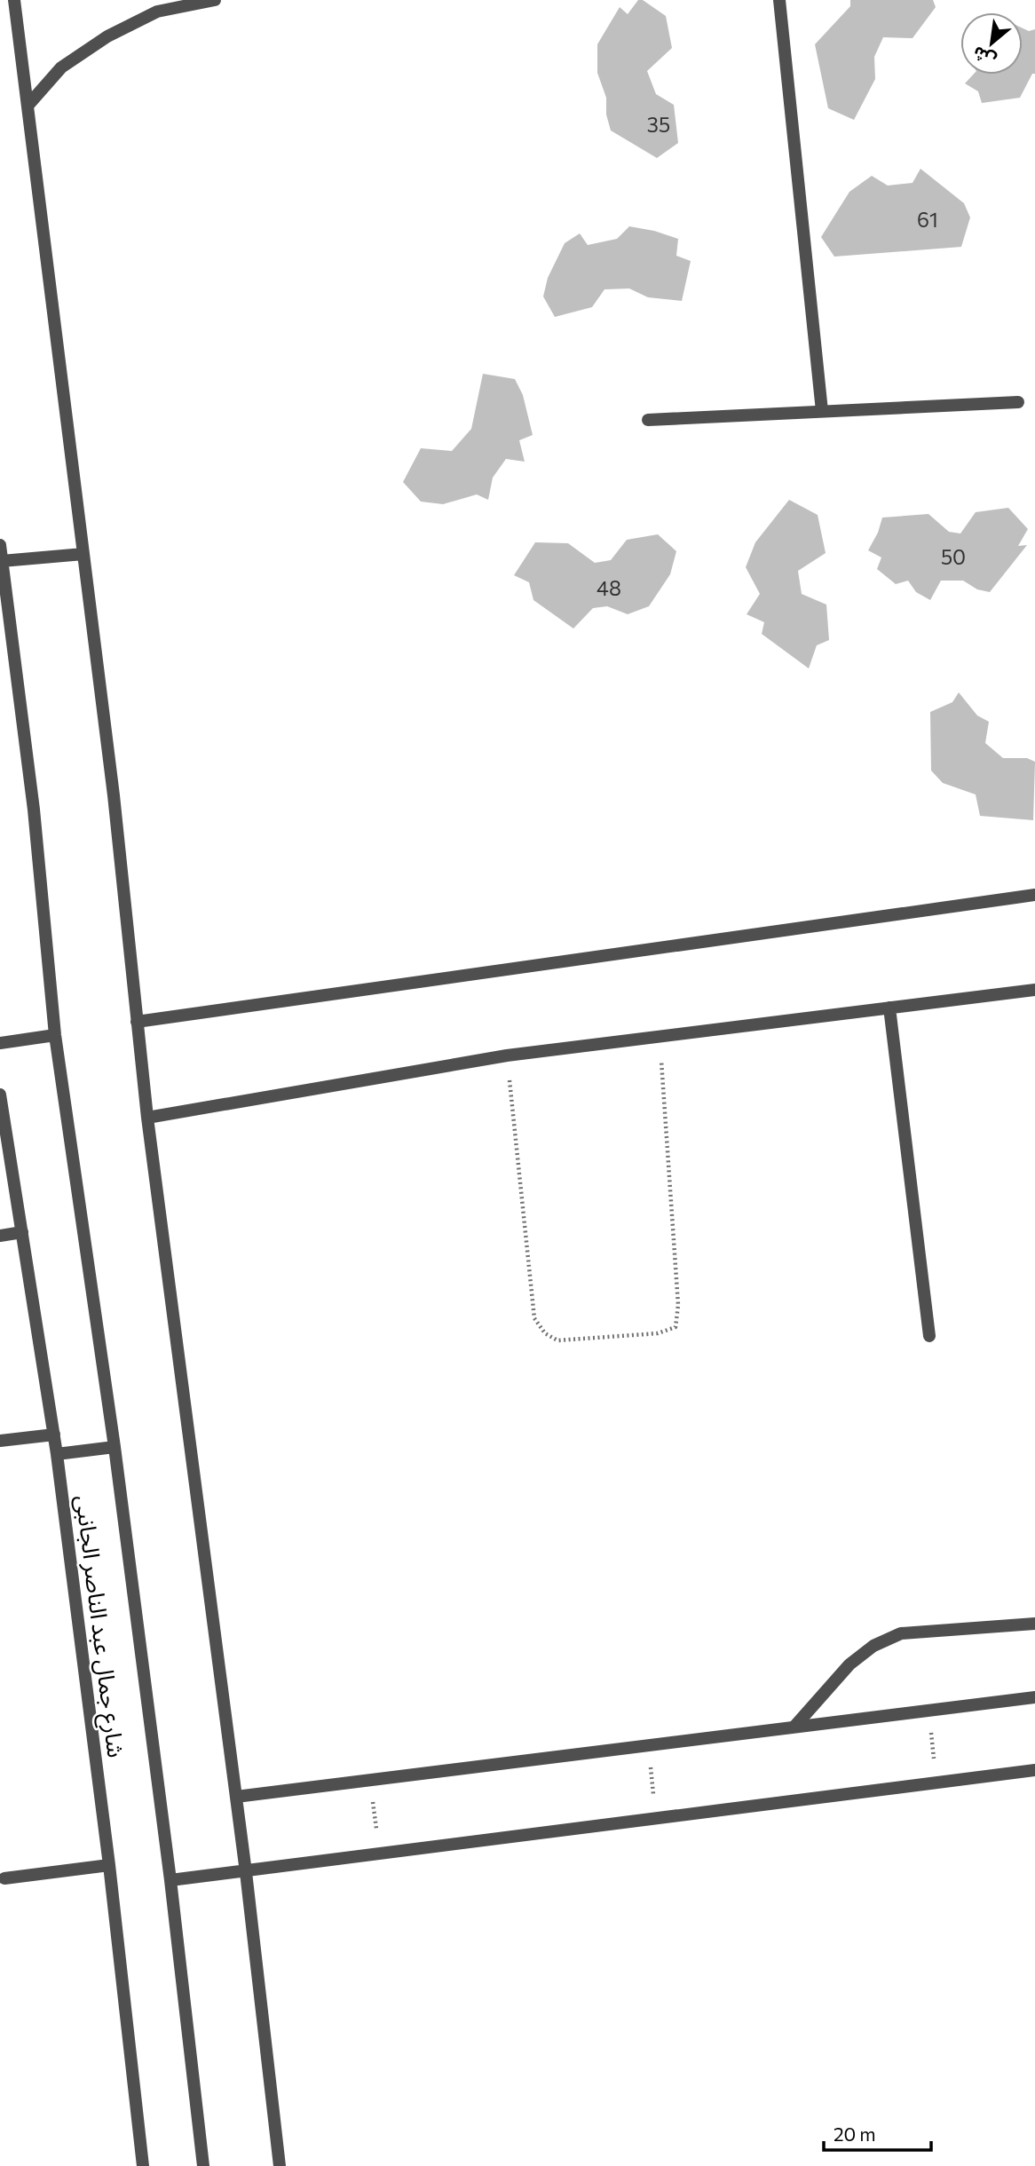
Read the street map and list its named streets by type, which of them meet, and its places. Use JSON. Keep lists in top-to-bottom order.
{
  "streets": {
    "street": ["شارع جمال عبد الناصر الجانبى"]
  },
  "house_numbers": [
    "35",
    "61",
    "50",
    "48"
  ],
  "scale_bar": "20 m",
  "north": "bottom left"
}
